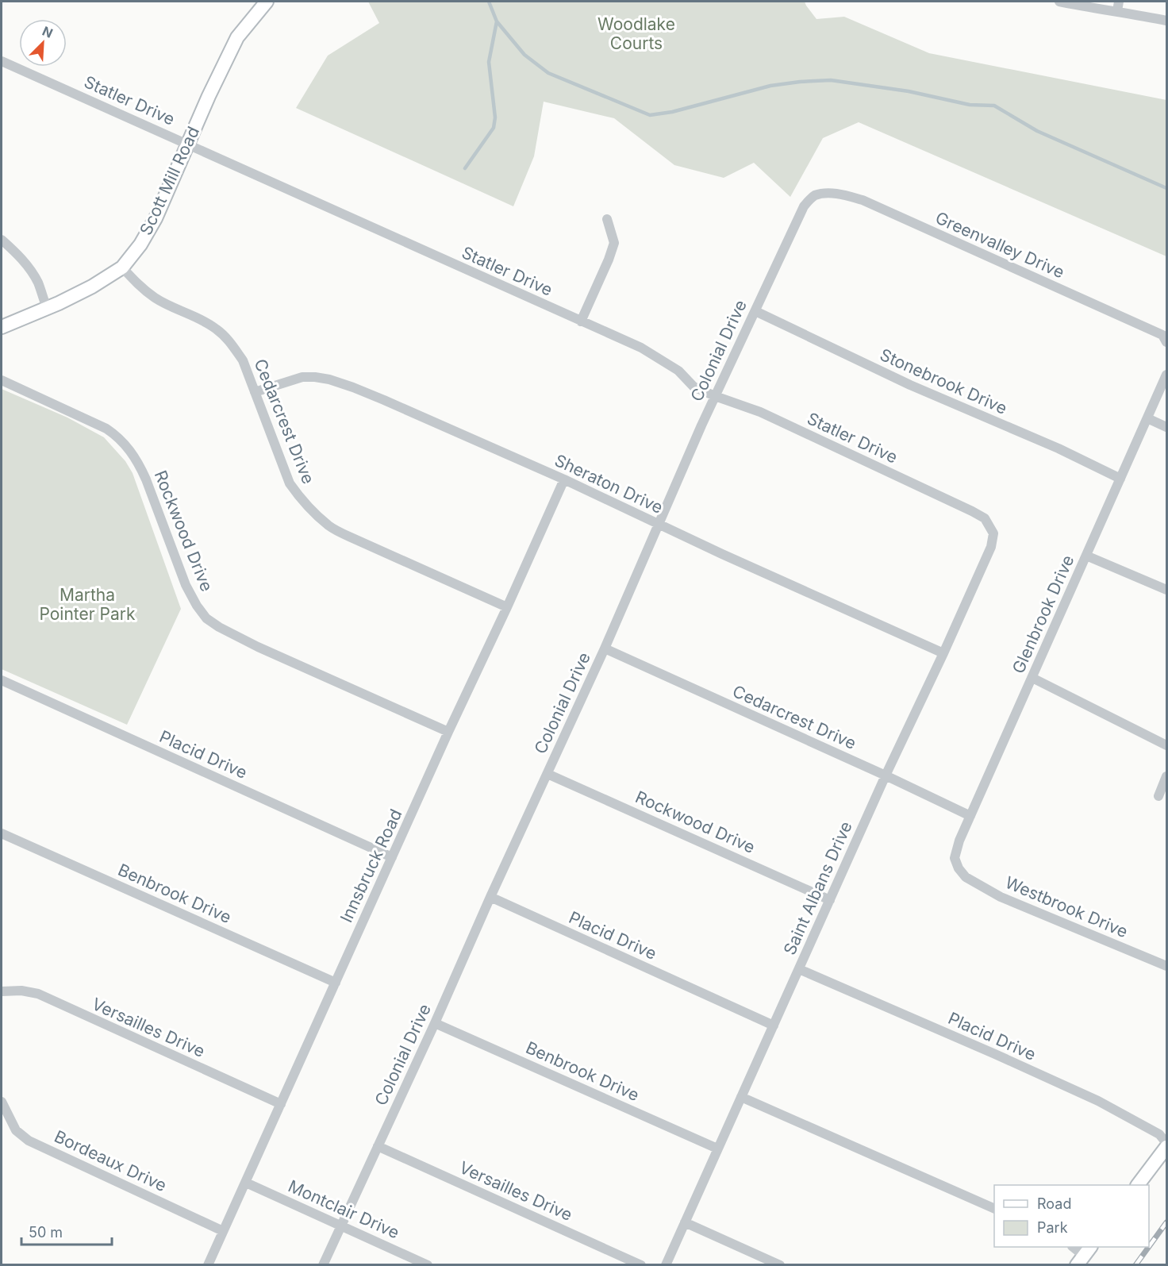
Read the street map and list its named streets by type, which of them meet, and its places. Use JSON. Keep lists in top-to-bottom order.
{
  "streets": {
    "street": [
      "Statler Drive",
      "Scott Mill Road",
      "Greenvalley Drive",
      "Colonial Drive",
      "Stonebrook Drive",
      "Cedarcrest Drive",
      "Sheraton Drive",
      "Rockwood Drive",
      "Glenbrook Drive",
      "Placid Drive",
      "Innsbruck Road",
      "Saint Albans Drive",
      "Benbrook Drive",
      "Westbrook Drive",
      "Versailles Drive",
      "Bordeaux Drive",
      "Montclair Drive"
    ]
  },
  "crossings": [
    ["Statler Drive", "Scott Mill Road"],
    ["Statler Drive", "Colonial Drive"],
    ["Statler Drive", "Saint Albans Drive"],
    ["Scott Mill Road", "Cedarcrest Drive"],
    ["Greenvalley Drive", "Colonial Drive"],
    ["Colonial Drive", "Stonebrook Drive"],
    ["Colonial Drive", "Cedarcrest Drive"],
    ["Colonial Drive", "Sheraton Drive"],
    ["Colonial Drive", "Rockwood Drive"],
    ["Colonial Drive", "Placid Drive"],
    ["Colonial Drive", "Benbrook Drive"],
    ["Colonial Drive", "Versailles Drive"],
    ["Colonial Drive", "Montclair Drive"],
    ["Stonebrook Drive", "Glenbrook Drive"],
    ["Cedarcrest Drive", "Sheraton Drive"],
    ["Cedarcrest Drive", "Glenbrook Drive"],
    ["Cedarcrest Drive", "Innsbruck Road"],
    ["Cedarcrest Drive", "Saint Albans Drive"],
    ["Sheraton Drive", "Innsbruck Road"],
    ["Sheraton Drive", "Saint Albans Drive"],
    ["Rockwood Drive", "Innsbruck Road"],
    ["Rockwood Drive", "Saint Albans Drive"],
    ["Glenbrook Drive", "Westbrook Drive"],
    ["Placid Drive", "Innsbruck Road"],
    ["Placid Drive", "Saint Albans Drive"],
    ["Innsbruck Road", "Benbrook Drive"],
    ["Innsbruck Road", "Versailles Drive"],
    ["Innsbruck Road", "Bordeaux Drive"],
    ["Innsbruck Road", "Montclair Drive"],
    ["Saint Albans Drive", "Benbrook Drive"]
  ],
  "parks": ["Woodlake Courts", "Martha Pointer Park"],
  "legend": ["Road", "Park"],
  "scale_bar": "50 m",
  "north": "top right"
}
